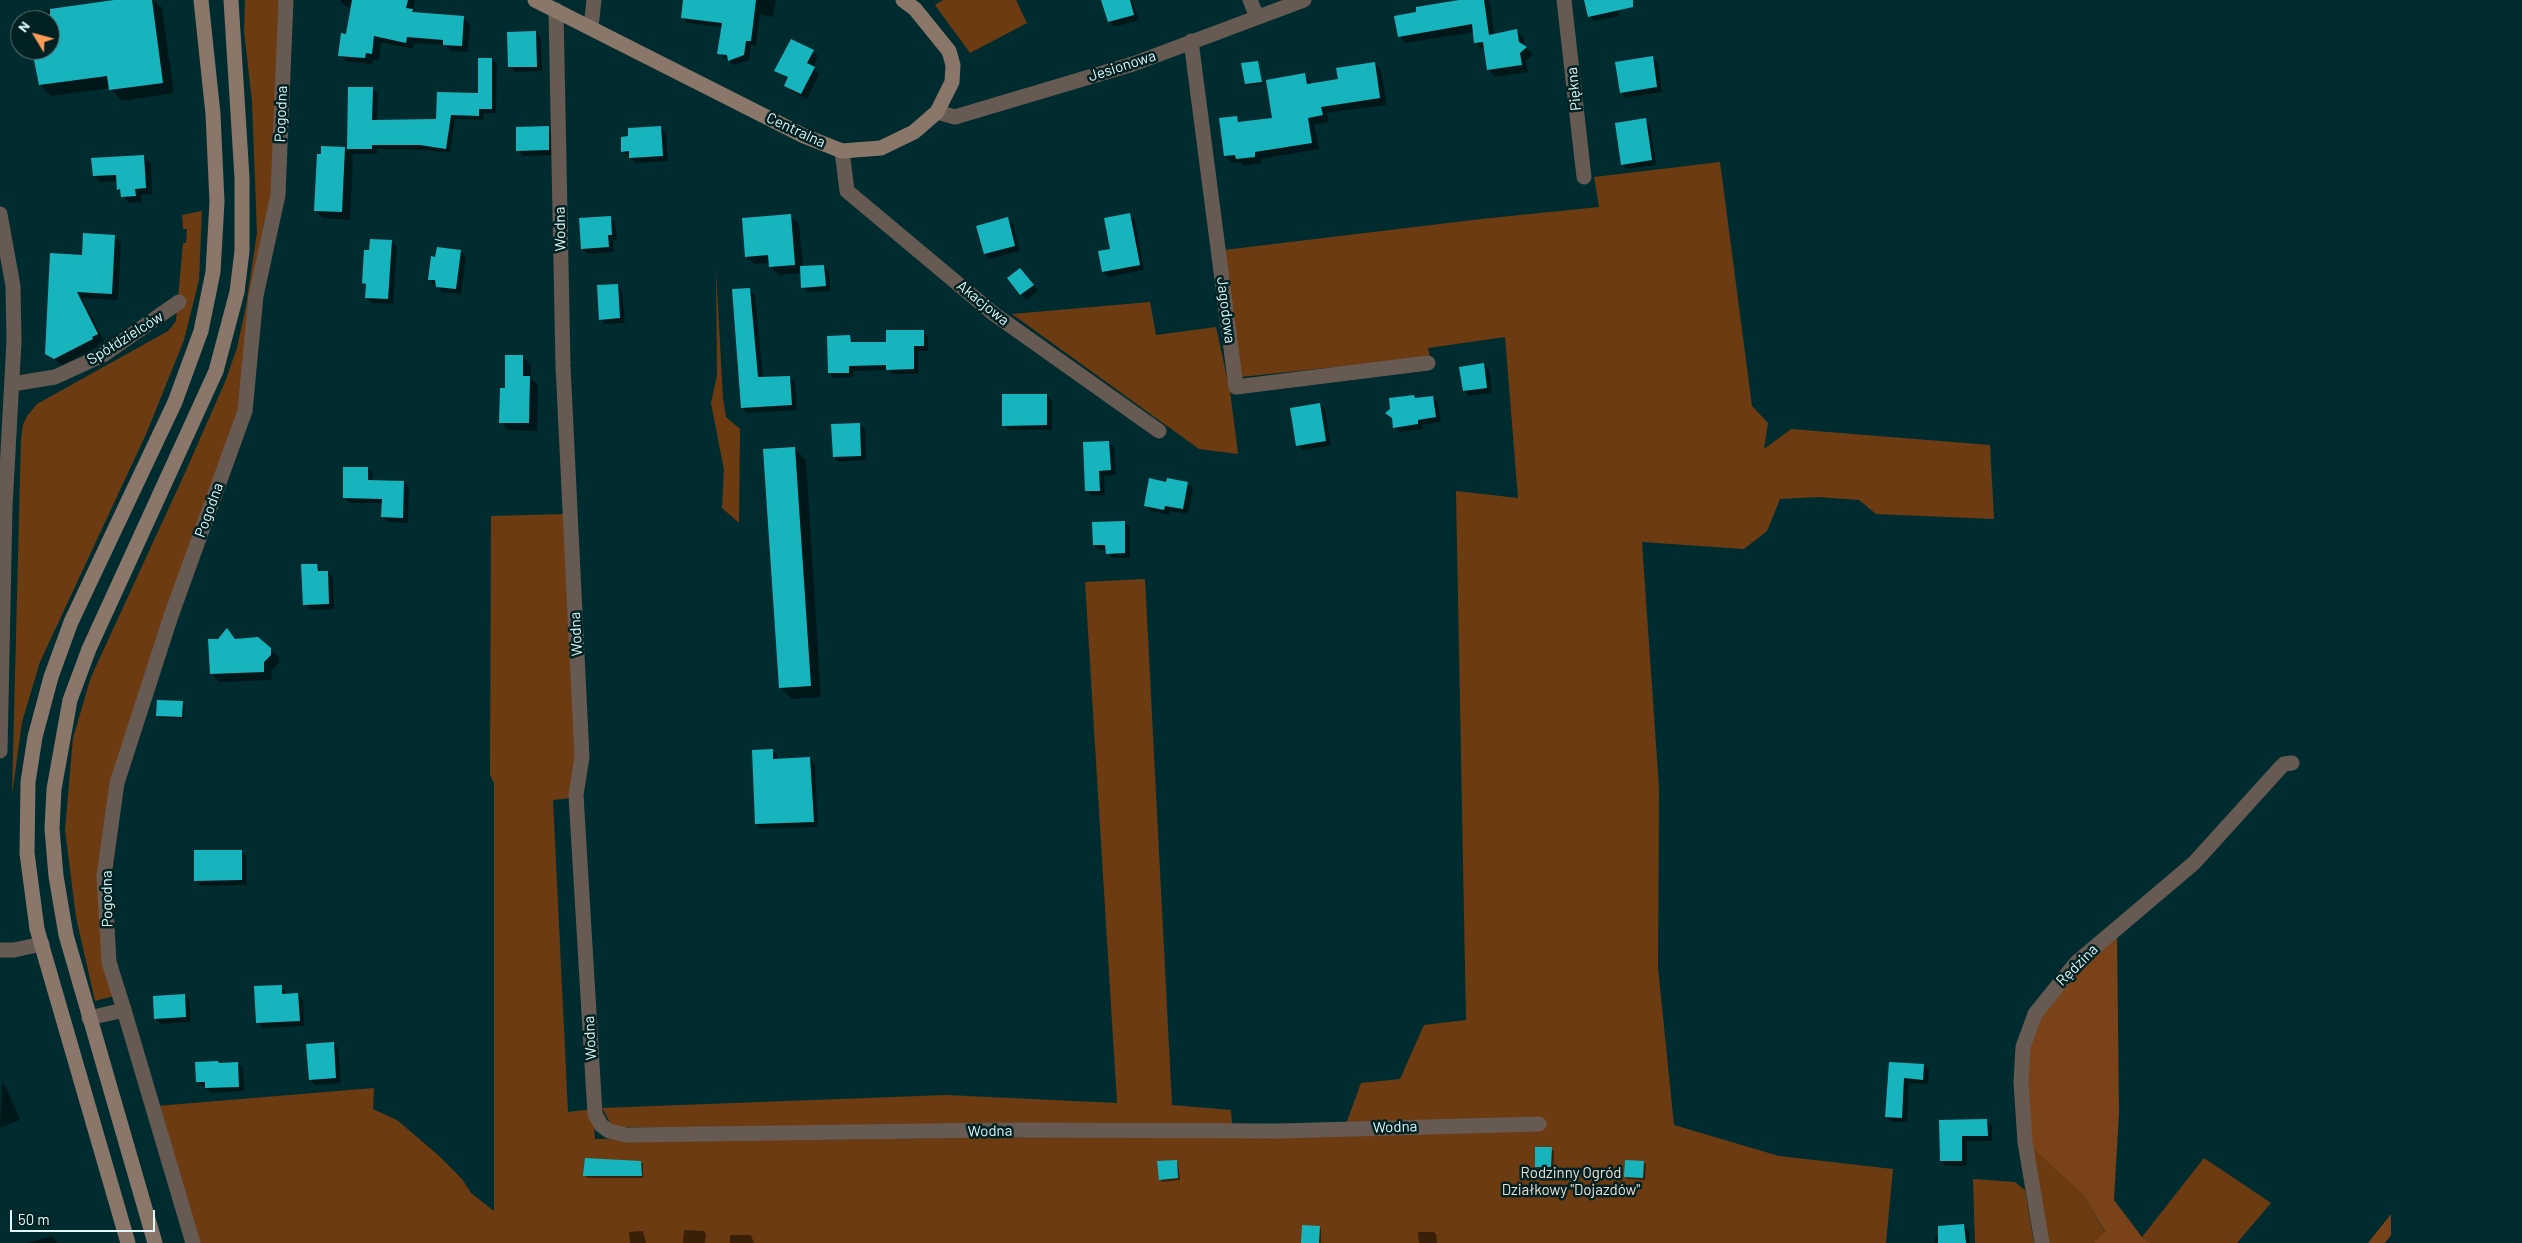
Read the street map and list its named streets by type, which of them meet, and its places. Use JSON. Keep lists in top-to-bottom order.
{
  "streets": {
    "main road": ["Centralna"],
    "street": [
      "Jesionowa",
      "Piękna",
      "Pogodna",
      "Wodna",
      "Akacjowa",
      "Jagodowa",
      "Spółdzielców",
      "Rędzina"
    ]
  },
  "crossings": [
    ["Jesionowa", "Centralna"],
    ["Jesionowa", "Jagodowa"],
    ["Centralna", "Wodna"],
    ["Centralna", "Akacjowa"]
  ],
  "parks": ["Rodzinny Ogród Działkowy \"Dojazdów\""],
  "scale_bar": "50 m",
  "north": "top left"
}
